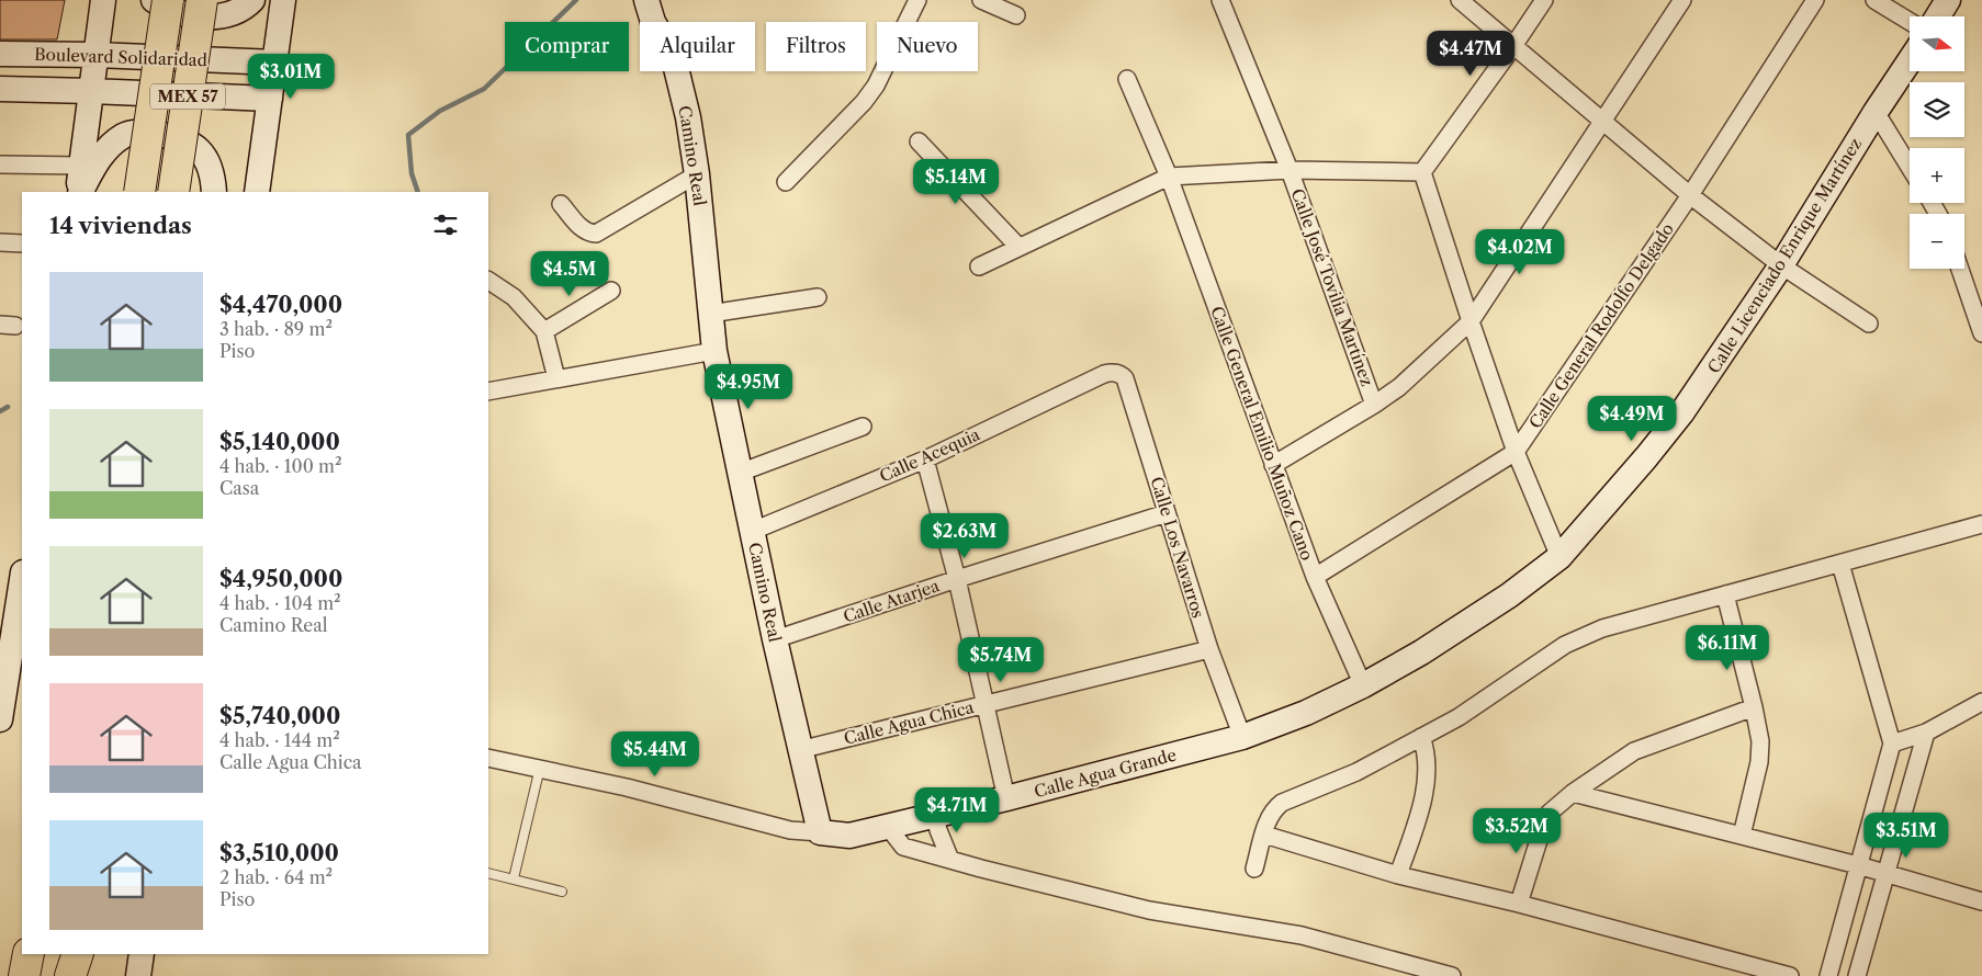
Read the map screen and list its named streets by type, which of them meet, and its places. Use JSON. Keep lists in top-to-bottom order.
{
  "streets": {
    "highway": ["MEX 57"],
    "street": [
      "Boulevard Solidaridad",
      "Camino Real",
      "Calle Licenciado Enrique Martínez",
      "Calle José Tovilia Martínez",
      "Calle General Rodolfo Delgado",
      "Calle General Emilio Muñoz Cano",
      "Calle Acequia",
      "Calle Los Navarros",
      "Calle Atarjea",
      "Calle Agua Chica",
      "Calle Agua Grande"
    ]
  },
  "crossings": [
    ["Camino Real", "Calle Acequia"],
    ["Camino Real", "Calle Atarjea"],
    ["Camino Real", "Calle Agua Chica"],
    ["Camino Real", "Calle Agua Grande"],
    ["Calle Licenciado Enrique Martínez", "Calle General Emilio Muñoz Cano"],
    ["Calle Licenciado Enrique Martínez", "Calle Los Navarros"],
    ["Calle Licenciado Enrique Martínez", "Calle Agua Grande"],
    ["Calle General Rodolfo Delgado", "Calle General Emilio Muñoz Cano"],
    ["Calle Acequia", "Calle Los Navarros"],
    ["Calle Los Navarros", "Calle Atarjea"],
    ["Calle Los Navarros", "Calle Agua Chica"],
    ["Calle Los Navarros", "Calle Agua Grande"]
  ],
  "north": "right",
  "page": {
    "map_buttons": ["+", "−"],
    "chip": [
      "Comprar",
      "Alquilar",
      "Filtros",
      "Nuevo"
    ],
    "price": [
      "$4.47M",
      "$3.01M",
      "$5.14M",
      "$4.02M",
      "$4.5M",
      "$4.95M",
      "$4.49M",
      "$2.63M",
      "$6.11M",
      "$5.74M",
      "$5.44M",
      "$4.71M",
      "$3.52M",
      "$3.51M"
    ],
    "heading": "14 viviendas",
    "list": [
      {
        "name": "$4,470,000",
        "note": "3 hab. · 89 m² · Piso"
      },
      {
        "name": "$5,140,000",
        "note": "4 hab. · 100 m² · Casa"
      },
      {
        "name": "$4,950,000",
        "note": "4 hab. · 104 m² · Camino Real"
      },
      {
        "name": "$5,740,000",
        "note": "4 hab. · 144 m² · Calle Agua Chica"
      },
      {
        "name": "$3,510,000",
        "note": "2 hab. · 64 m² · Piso"
      }
    ]
  }
}
